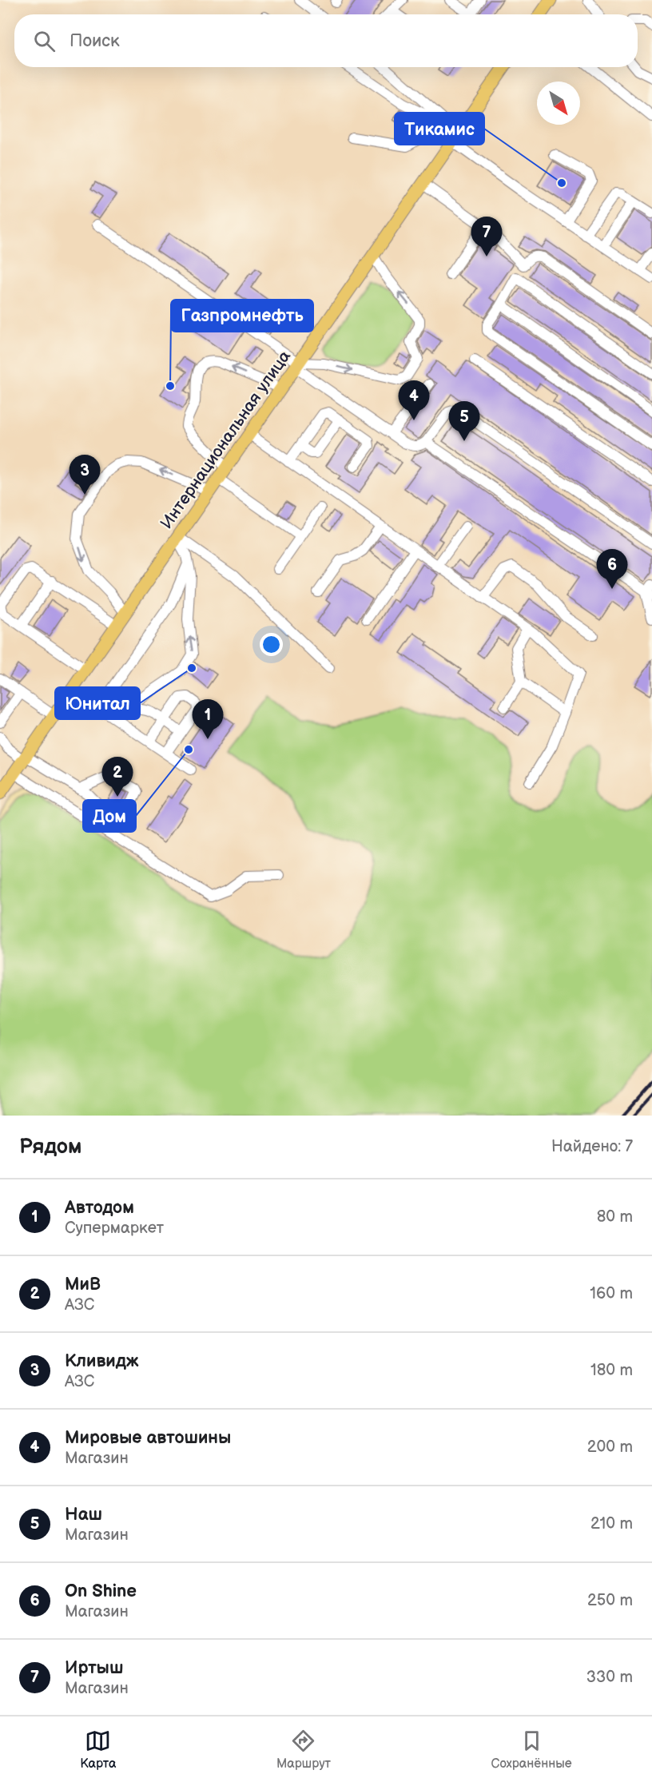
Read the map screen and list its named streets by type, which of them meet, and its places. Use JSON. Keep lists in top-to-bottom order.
{
  "streets": {
    "main road": ["Интернациональная улица"]
  },
  "places": [
    "Тикамис",
    "Газпромнефть",
    "Юнитал",
    "Дом"
  ],
  "north": "bottom right",
  "page": {
    "search": "Поиск",
    "pins": [
      "7",
      "4",
      "5",
      "3",
      "6",
      "1",
      "2"
    ],
    "heading": ["Рядом", "Найдено: 7"],
    "list": [
      {
        "mark": "1",
        "name": "Автодом",
        "note": "Супермаркет",
        "value": "80 m"
      },
      {
        "mark": "2",
        "name": "МиВ",
        "note": "АЗС",
        "value": "160 m"
      },
      {
        "mark": "3",
        "name": "Кливидж",
        "note": "АЗС",
        "value": "180 m"
      },
      {
        "mark": "4",
        "name": "Мировые автошины",
        "note": "Магазин",
        "value": "200 m"
      },
      {
        "mark": "5",
        "name": "Наш",
        "note": "Магазин",
        "value": "210 m"
      },
      {
        "mark": "6",
        "name": "On Shine",
        "note": "Магазин",
        "value": "250 m"
      },
      {
        "mark": "7",
        "name": "Иртыш",
        "note": "Магазин",
        "value": "330 m"
      }
    ],
    "nav": ["Карта", "Маршрут", "Сохранённые"]
  }
}
